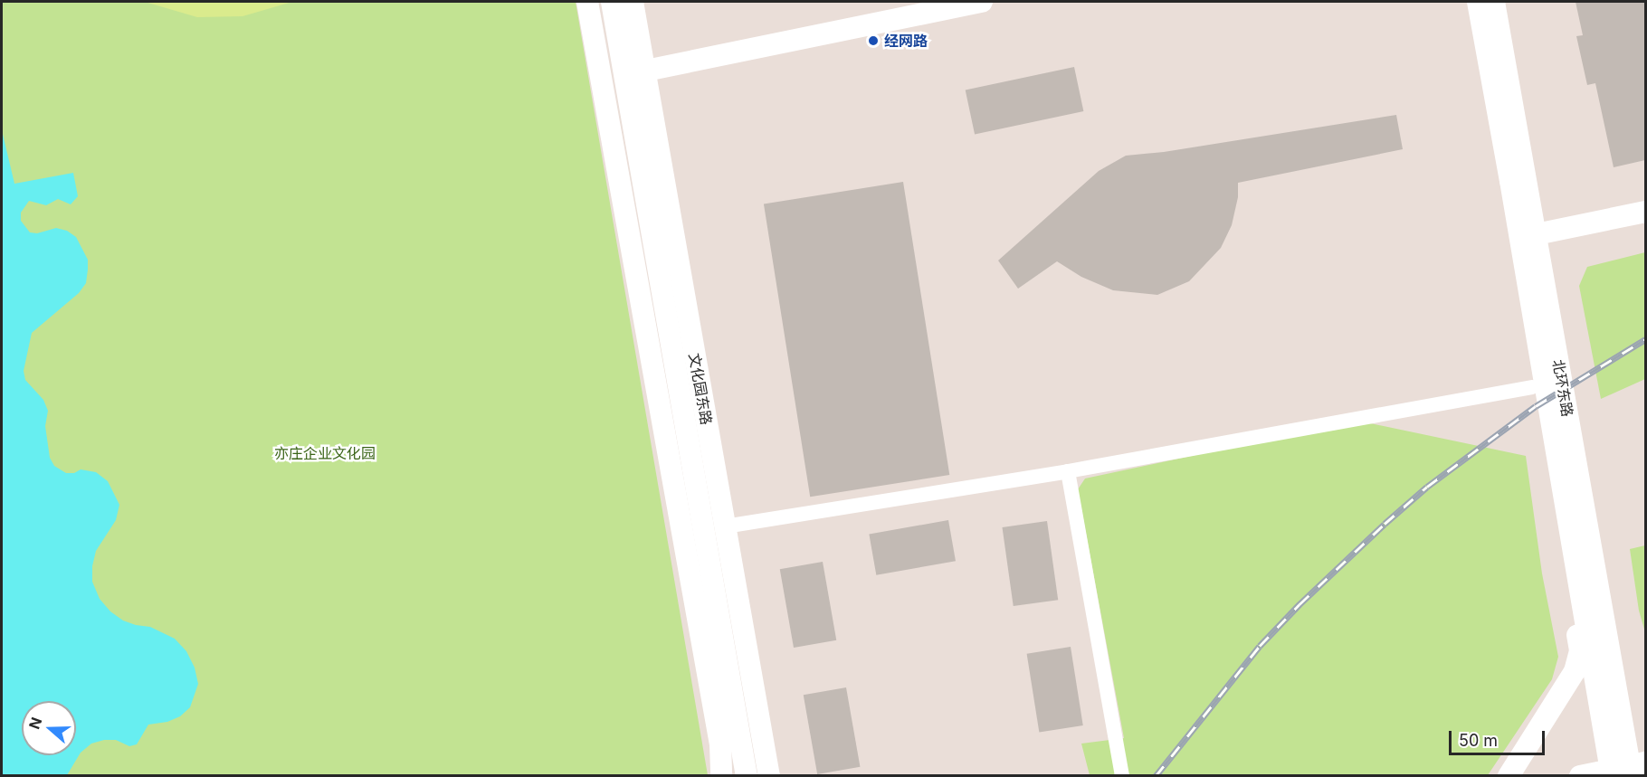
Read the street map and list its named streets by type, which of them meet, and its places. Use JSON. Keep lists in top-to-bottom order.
{
  "streets": {
    "street": ["北环东路", "文化园东路"]
  },
  "parks": ["亦庄企业文化园"],
  "places": ["经网路"],
  "scale_bar": "50 m",
  "north": "left"
}
